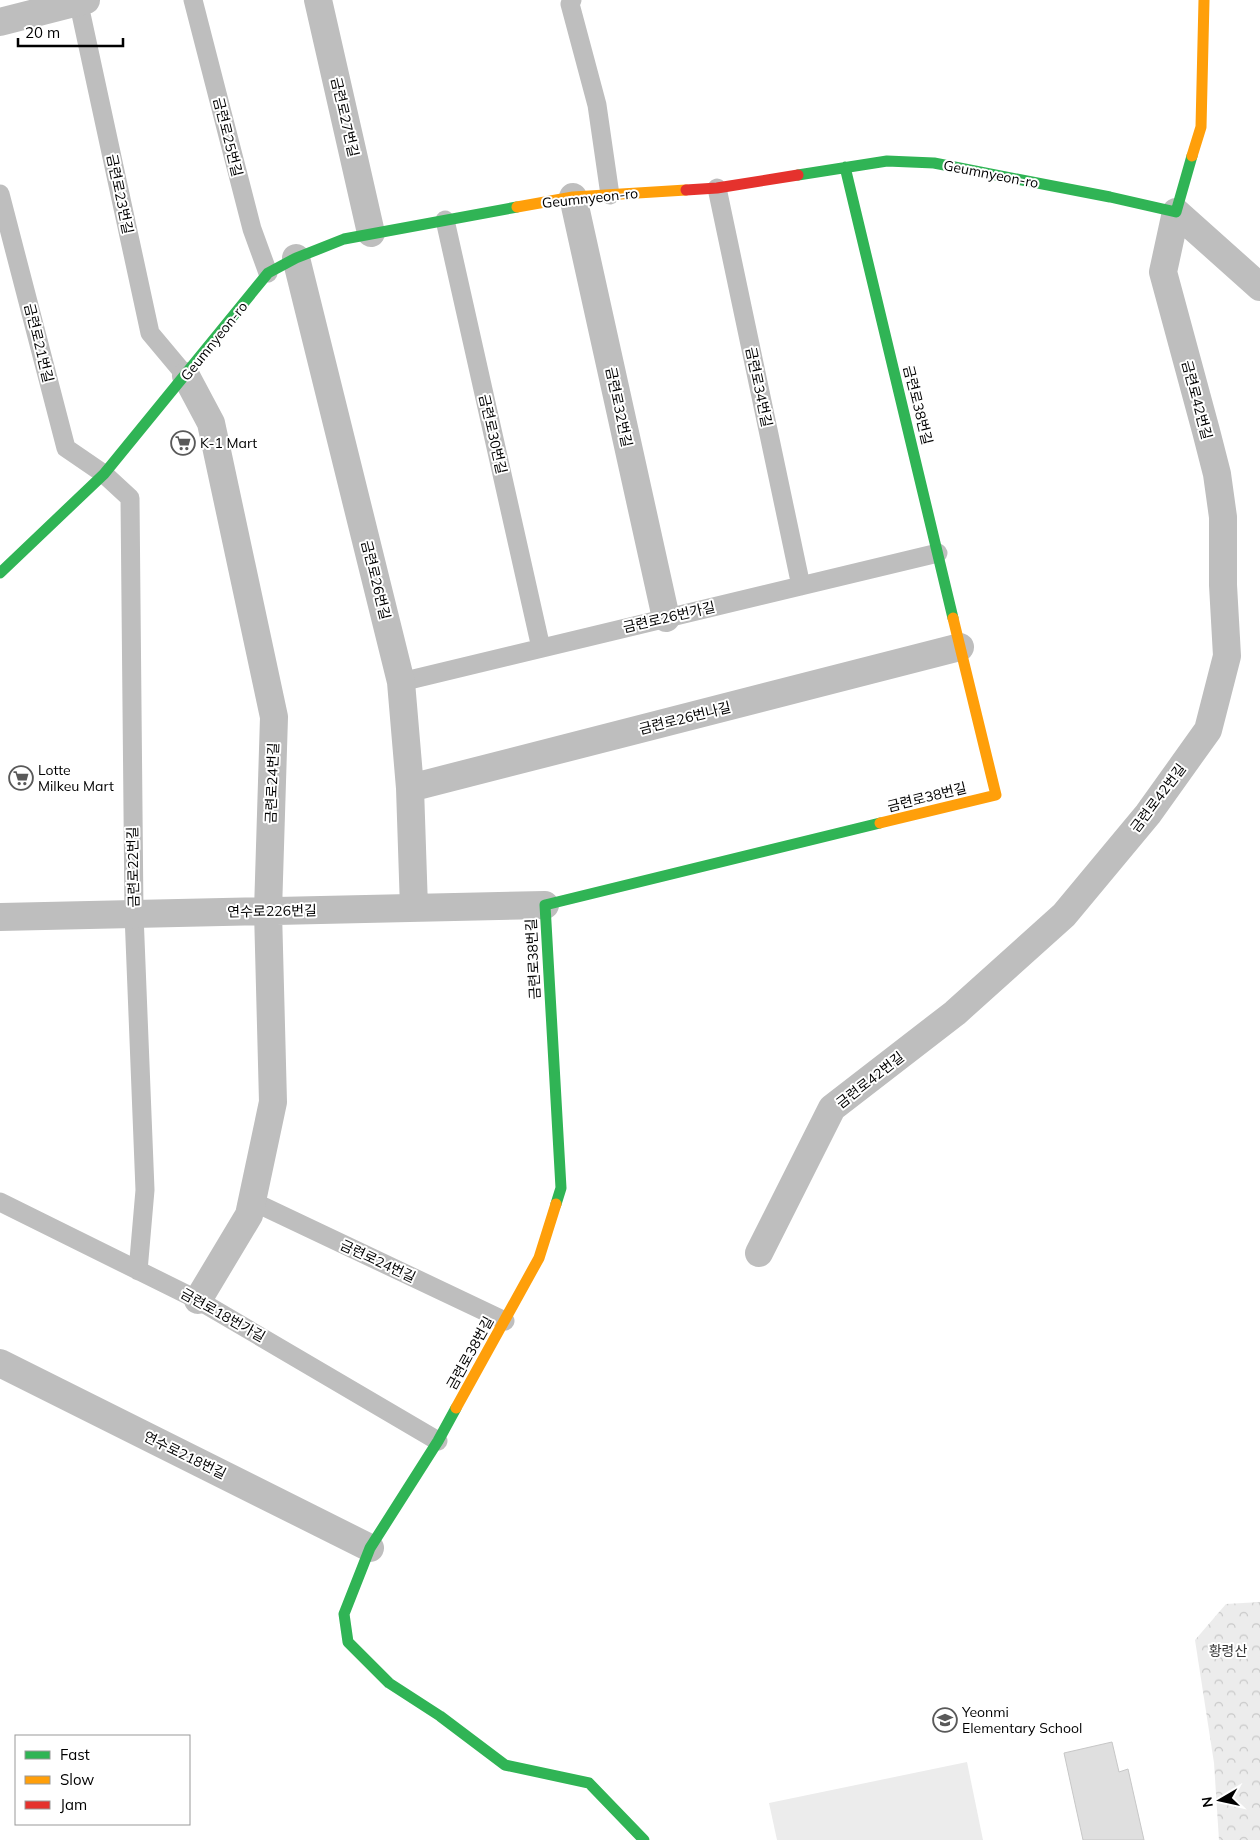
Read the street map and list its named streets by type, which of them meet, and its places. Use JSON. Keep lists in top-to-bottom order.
{
  "streets": {
    "street": [
      "금련로27번길",
      "Geumnyeon-ro",
      "금련로42번길",
      "금련로38번길",
      "금련로32번길",
      "금련로26번길",
      "금련로26번나길",
      "금련로24번길",
      "연수로226번길",
      "연수로218번길"
    ],
    "lane": [
      "금련로25번길",
      "금련로23번길",
      "금련로21번길",
      "금련로34번길",
      "금련로30번길",
      "금련로26번가길",
      "금련로22번길",
      "금련로18번가길"
    ]
  },
  "crossings": [
    ["금련로27번길", "Geumnyeon-ro"],
    ["금련로25번길", "Geumnyeon-ro"],
    ["Geumnyeon-ro", "금련로23번길"],
    ["Geumnyeon-ro", "금련로21번길"],
    ["Geumnyeon-ro", "금련로34번길"],
    ["Geumnyeon-ro", "금련로42번길"],
    ["Geumnyeon-ro", "금련로38번길"],
    ["Geumnyeon-ro", "금련로32번길"],
    ["Geumnyeon-ro", "금련로30번길"],
    ["Geumnyeon-ro", "금련로26번길"],
    ["Geumnyeon-ro", "금련로24번길"],
    ["Geumnyeon-ro", "금련로22번길"],
    ["금련로23번길", "금련로24번길"],
    ["금련로21번길", "금련로22번길"],
    ["금련로34번길", "금련로26번가길"],
    ["금련로38번길", "금련로26번가길"],
    ["금련로38번길", "금련로26번나길"],
    ["금련로38번길", "금련로24번길"],
    ["금련로38번길", "연수로226번길"],
    ["금련로38번길", "금련로18번가길"],
    ["금련로38번길", "연수로218번길"],
    ["금련로32번길", "금련로26번가길"],
    ["금련로30번길", "금련로26번가길"],
    ["금련로26번길", "금련로26번가길"],
    ["금련로26번길", "금련로26번나길"],
    ["금련로26번길", "연수로226번길"],
    ["금련로24번길", "연수로226번길"],
    ["금련로24번길", "금련로18번가길"],
    ["금련로22번길", "연수로226번길"],
    ["금련로22번길", "금련로18번가길"]
  ],
  "parks": ["황령산"],
  "places": {
    "supermarket": ["K-1 Mart", "Lotte Milkeu Mart"],
    "school or university": ["Yeonmi Elementary School"]
  },
  "legend": ["Fast", "Slow", "Jam"],
  "scale_bar": "20 m",
  "north": "left"
}
